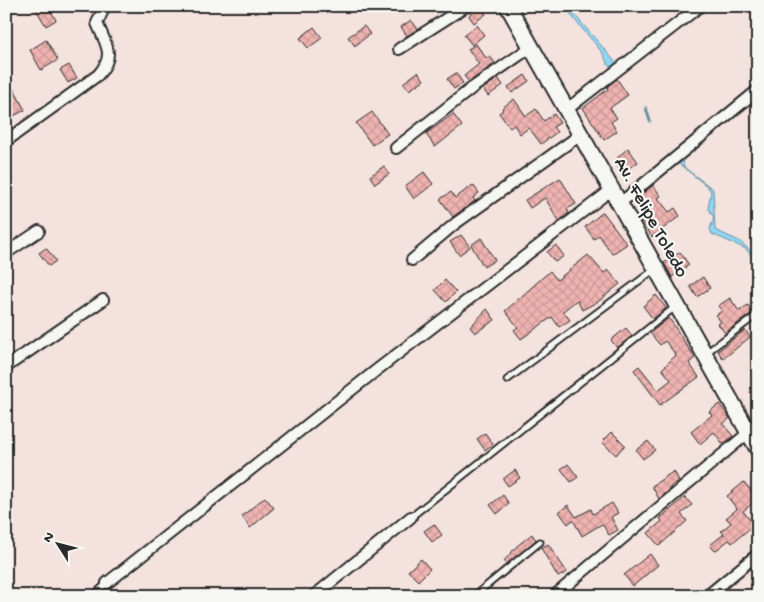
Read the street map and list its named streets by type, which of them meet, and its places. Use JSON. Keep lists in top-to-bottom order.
{
  "streets": {
    "main road": ["Av. Felipe Toledo"]
  },
  "north": "top left"
}
